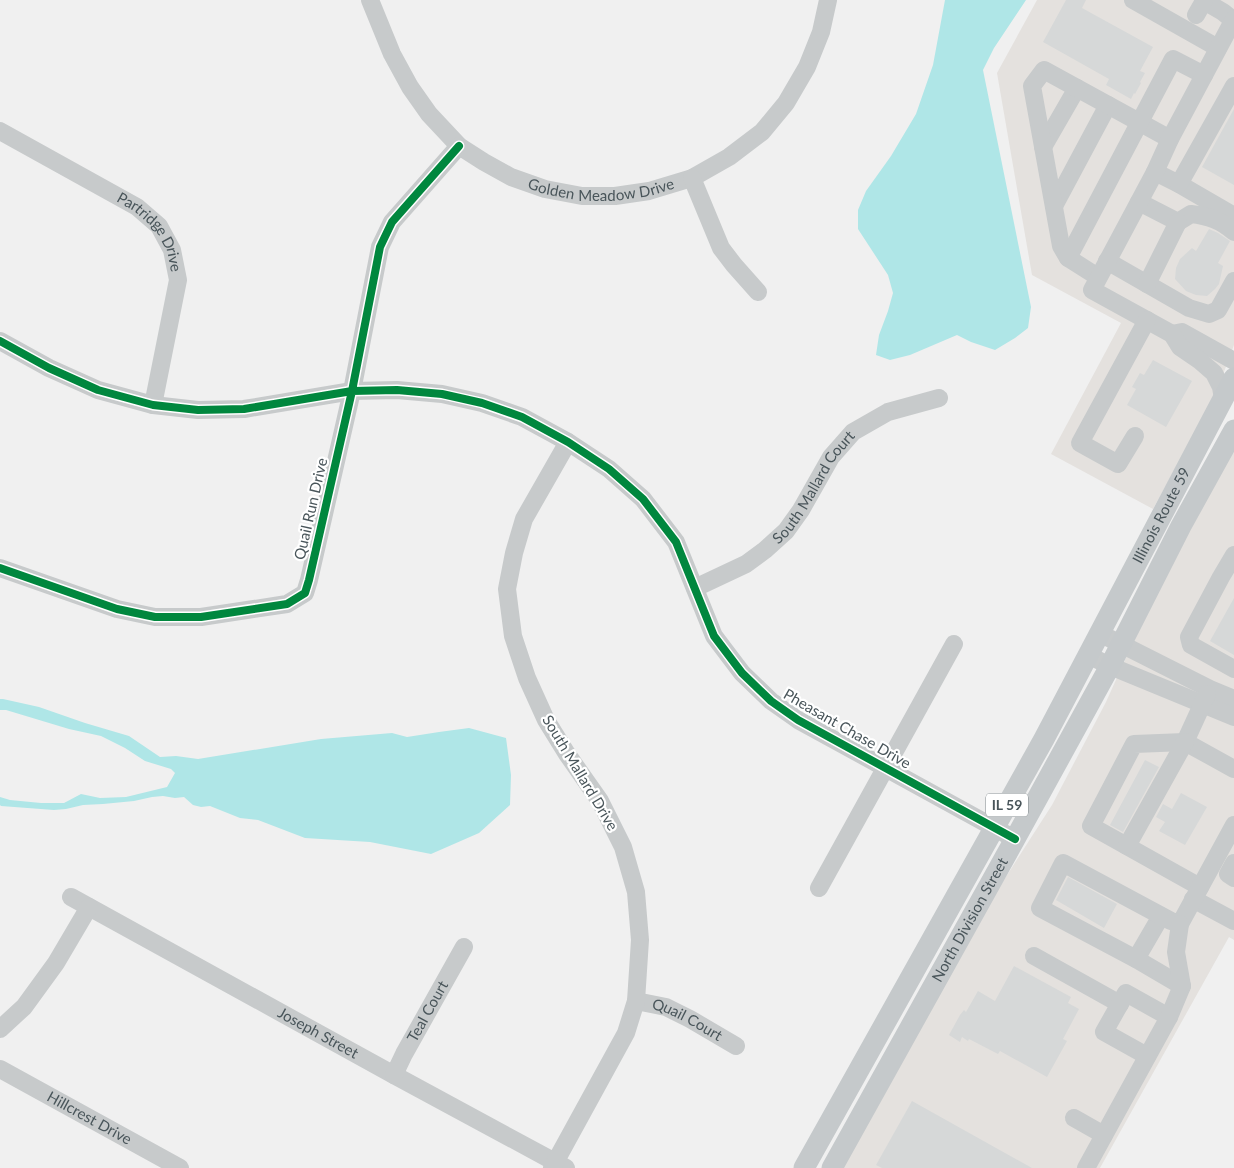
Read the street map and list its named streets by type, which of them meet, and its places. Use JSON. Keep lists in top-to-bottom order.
{
  "streets": {
    "main road": ["Illinois Route 59", "IL 59", "North Division Street"],
    "street": [
      "Golden Meadow Drive",
      "Partridge Drive",
      "South Mallard Court",
      "Quail Run Drive",
      "Pheasant Chase Drive",
      "South Mallard Drive",
      "Teal Court",
      "Quail Court",
      "Joseph Street",
      "Hillcrest Drive"
    ]
  },
  "crossings": [
    ["Golden Meadow Drive", "Quail Run Drive"],
    ["Partridge Drive", "Pheasant Chase Drive"],
    ["South Mallard Court", "Pheasant Chase Drive"],
    ["Quail Run Drive", "Pheasant Chase Drive"],
    ["Illinois Route 59", "North Division Street"],
    ["Pheasant Chase Drive", "South Mallard Drive"],
    ["Pheasant Chase Drive", "North Division Street"],
    ["South Mallard Drive", "Quail Court"],
    ["South Mallard Drive", "Joseph Street"],
    ["Teal Court", "Joseph Street"]
  ]
}
